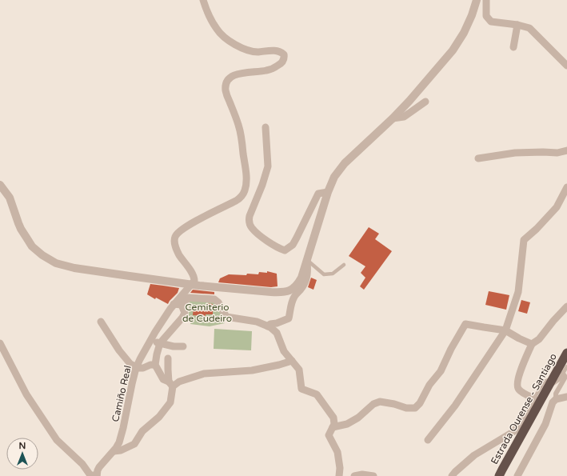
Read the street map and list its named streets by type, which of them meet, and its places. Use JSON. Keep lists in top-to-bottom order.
{
  "streets": {
    "highway": ["Estrada Ourense - Santiago"],
    "street": ["Camiño Real"]
  },
  "parks": ["Cemiterio de Cudeiro"],
  "north": "top"
}
